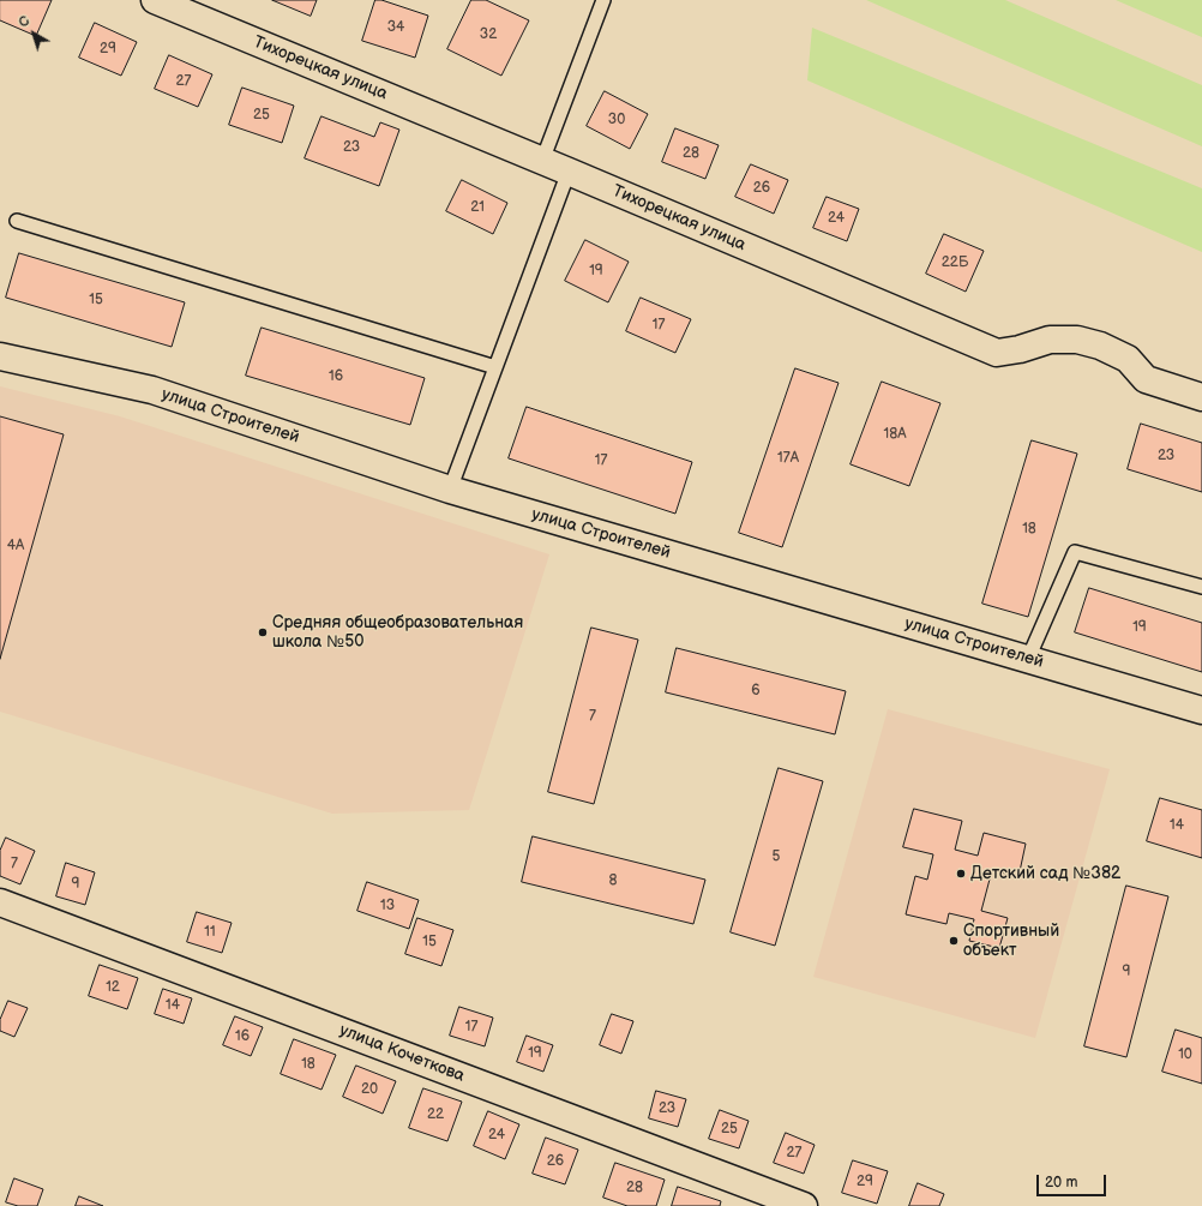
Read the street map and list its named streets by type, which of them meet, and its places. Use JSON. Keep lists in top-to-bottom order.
{
  "streets": {
    "street": ["Тихорецкая улица", "улица Строителей", "улица Кочеткова"]
  },
  "places": ["Средняя общеобразовательная школа №50", "Детский сад №382", "Спортивный объект"],
  "house_numbers": [
    "34",
    "32",
    "29",
    "27",
    "25",
    "30",
    "23",
    "28",
    "26",
    "21",
    "24",
    "22Б",
    "19",
    "15",
    "17",
    "16",
    "18А",
    "23",
    "17А",
    "17",
    "18",
    "4А",
    "19",
    "6",
    "7",
    "14",
    "5",
    "7",
    "8",
    "9",
    "13",
    "11",
    "15",
    "9",
    "12",
    "14",
    "17",
    "16",
    "19",
    "10",
    "18",
    "20",
    "23",
    "22",
    "25",
    "24",
    "27",
    "26",
    "29",
    "28"
  ],
  "scale_bar": "20 m",
  "north": "top left"
}
